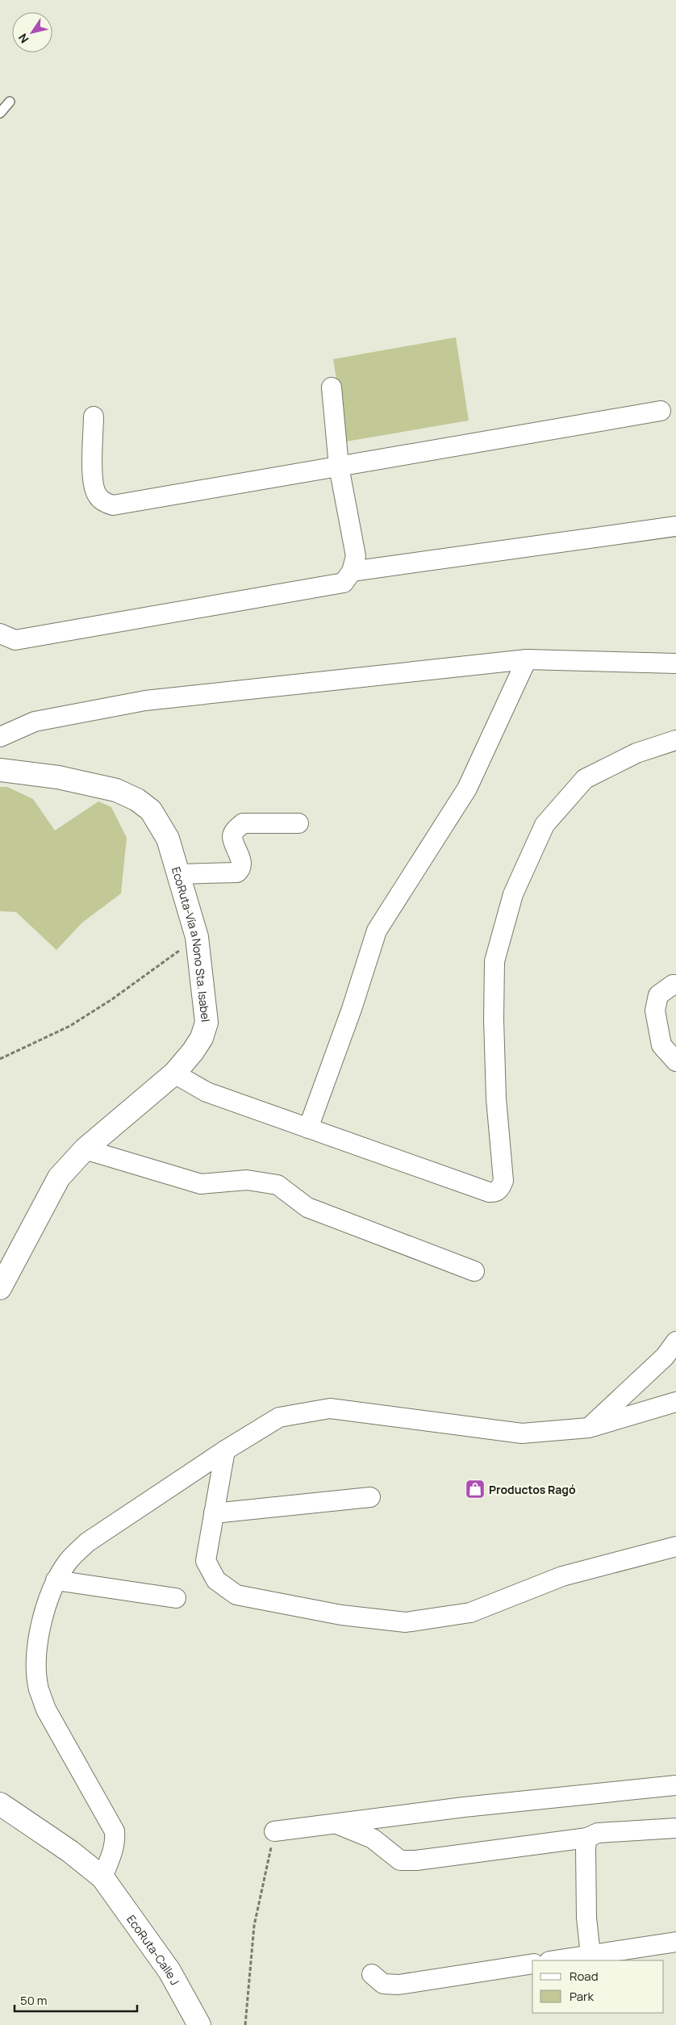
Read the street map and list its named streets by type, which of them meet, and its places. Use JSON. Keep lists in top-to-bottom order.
{
  "streets": {
    "main road": ["EcoRuta-Vía a Nono Sta. Isabel", "EcoRuta-Calle J"]
  },
  "places": {
    "shop": ["Productos Ragó"]
  },
  "legend": ["Road", "Park"],
  "scale_bar": "50 m",
  "north": "bottom left"
}
